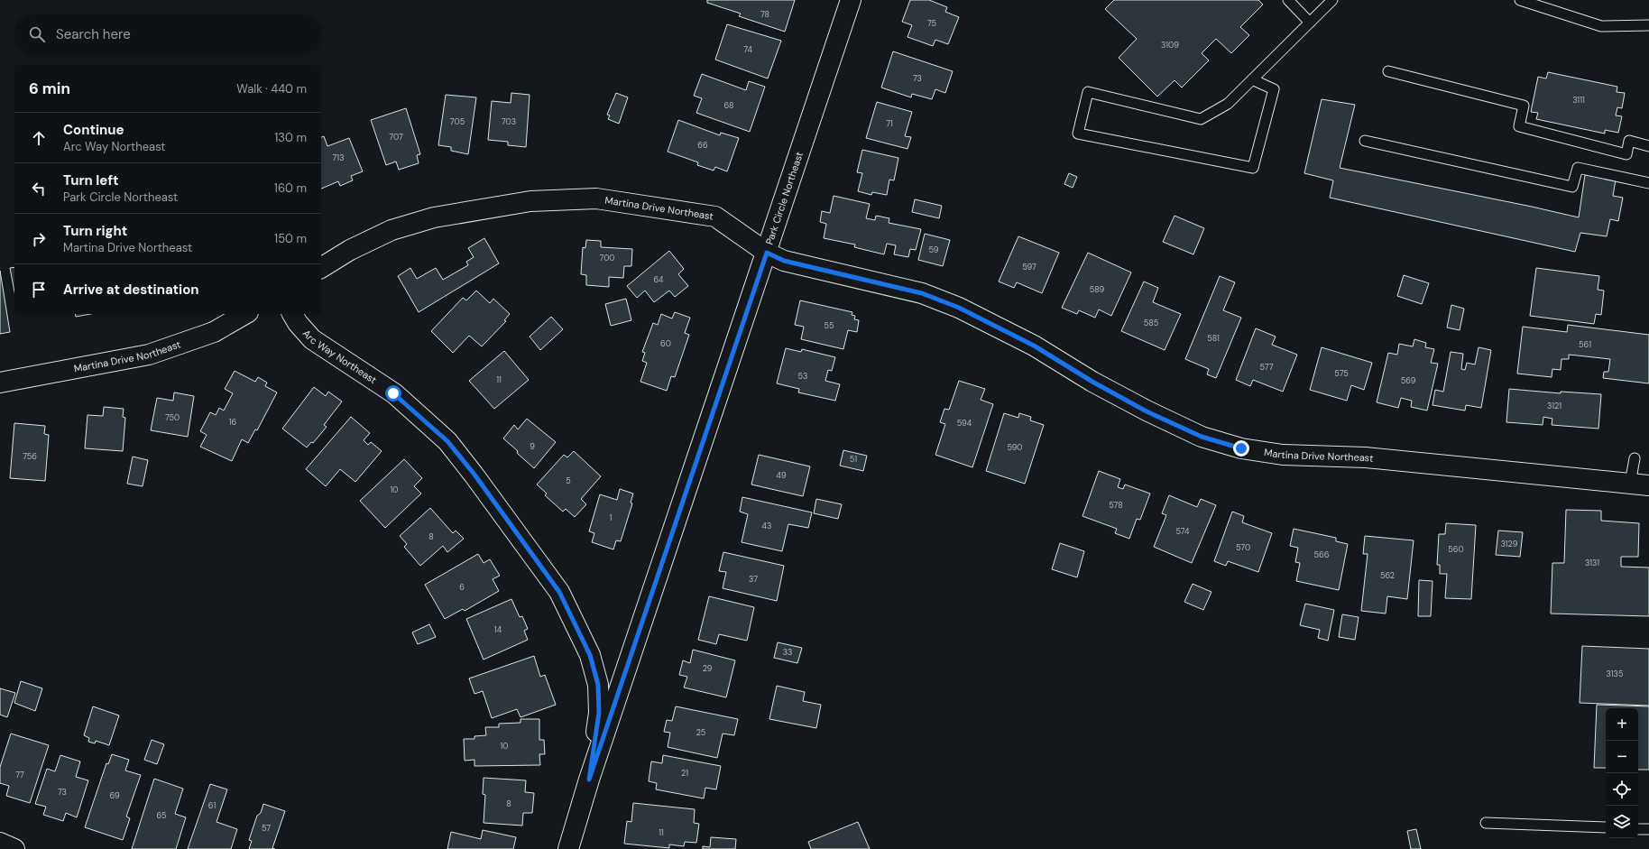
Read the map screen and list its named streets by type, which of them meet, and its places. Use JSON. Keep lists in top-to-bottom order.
{
  "streets": {
    "street": ["Park Circle Northeast", "Martina Drive Northeast", "Arc Way Northeast"]
  },
  "crossings": [
    ["Park Circle Northeast", "Martina Drive Northeast"],
    ["Park Circle Northeast", "Arc Way Northeast"]
  ],
  "house_numbers": [
    "78",
    "75",
    "3109",
    "74",
    "73",
    "3111",
    "68",
    "705",
    "703",
    "71",
    "707",
    "66",
    "713",
    "59",
    "700",
    "597",
    "64",
    "589",
    "585",
    "55",
    "581",
    "60",
    "561",
    "577",
    "575",
    "53",
    "11",
    "569",
    "3121",
    "750",
    "16",
    "594",
    "9",
    "590",
    "756",
    "51",
    "49",
    "5",
    "10",
    "578",
    "1",
    "43",
    "574",
    "8",
    "3129",
    "570",
    "560",
    "566",
    "3131",
    "562",
    "37",
    "6",
    "14",
    "33",
    "29",
    "3135",
    "25",
    "10",
    "21",
    "77",
    "73",
    "69",
    "8",
    "61",
    "65",
    "57",
    "11"
  ],
  "page": {
    "search": "Search here",
    "heading": ["6 min", "Walk · 440 m"],
    "list": [
      ["Continue", "Arc Way Northeast", "130 m"],
      ["Turn left", "Park Circle Northeast", "160 m"],
      ["Turn right", "Martina Drive Northeast", "150 m"],
      "Arrive at destination"
    ],
    "map_buttons": ["+", "−"]
  }
}
